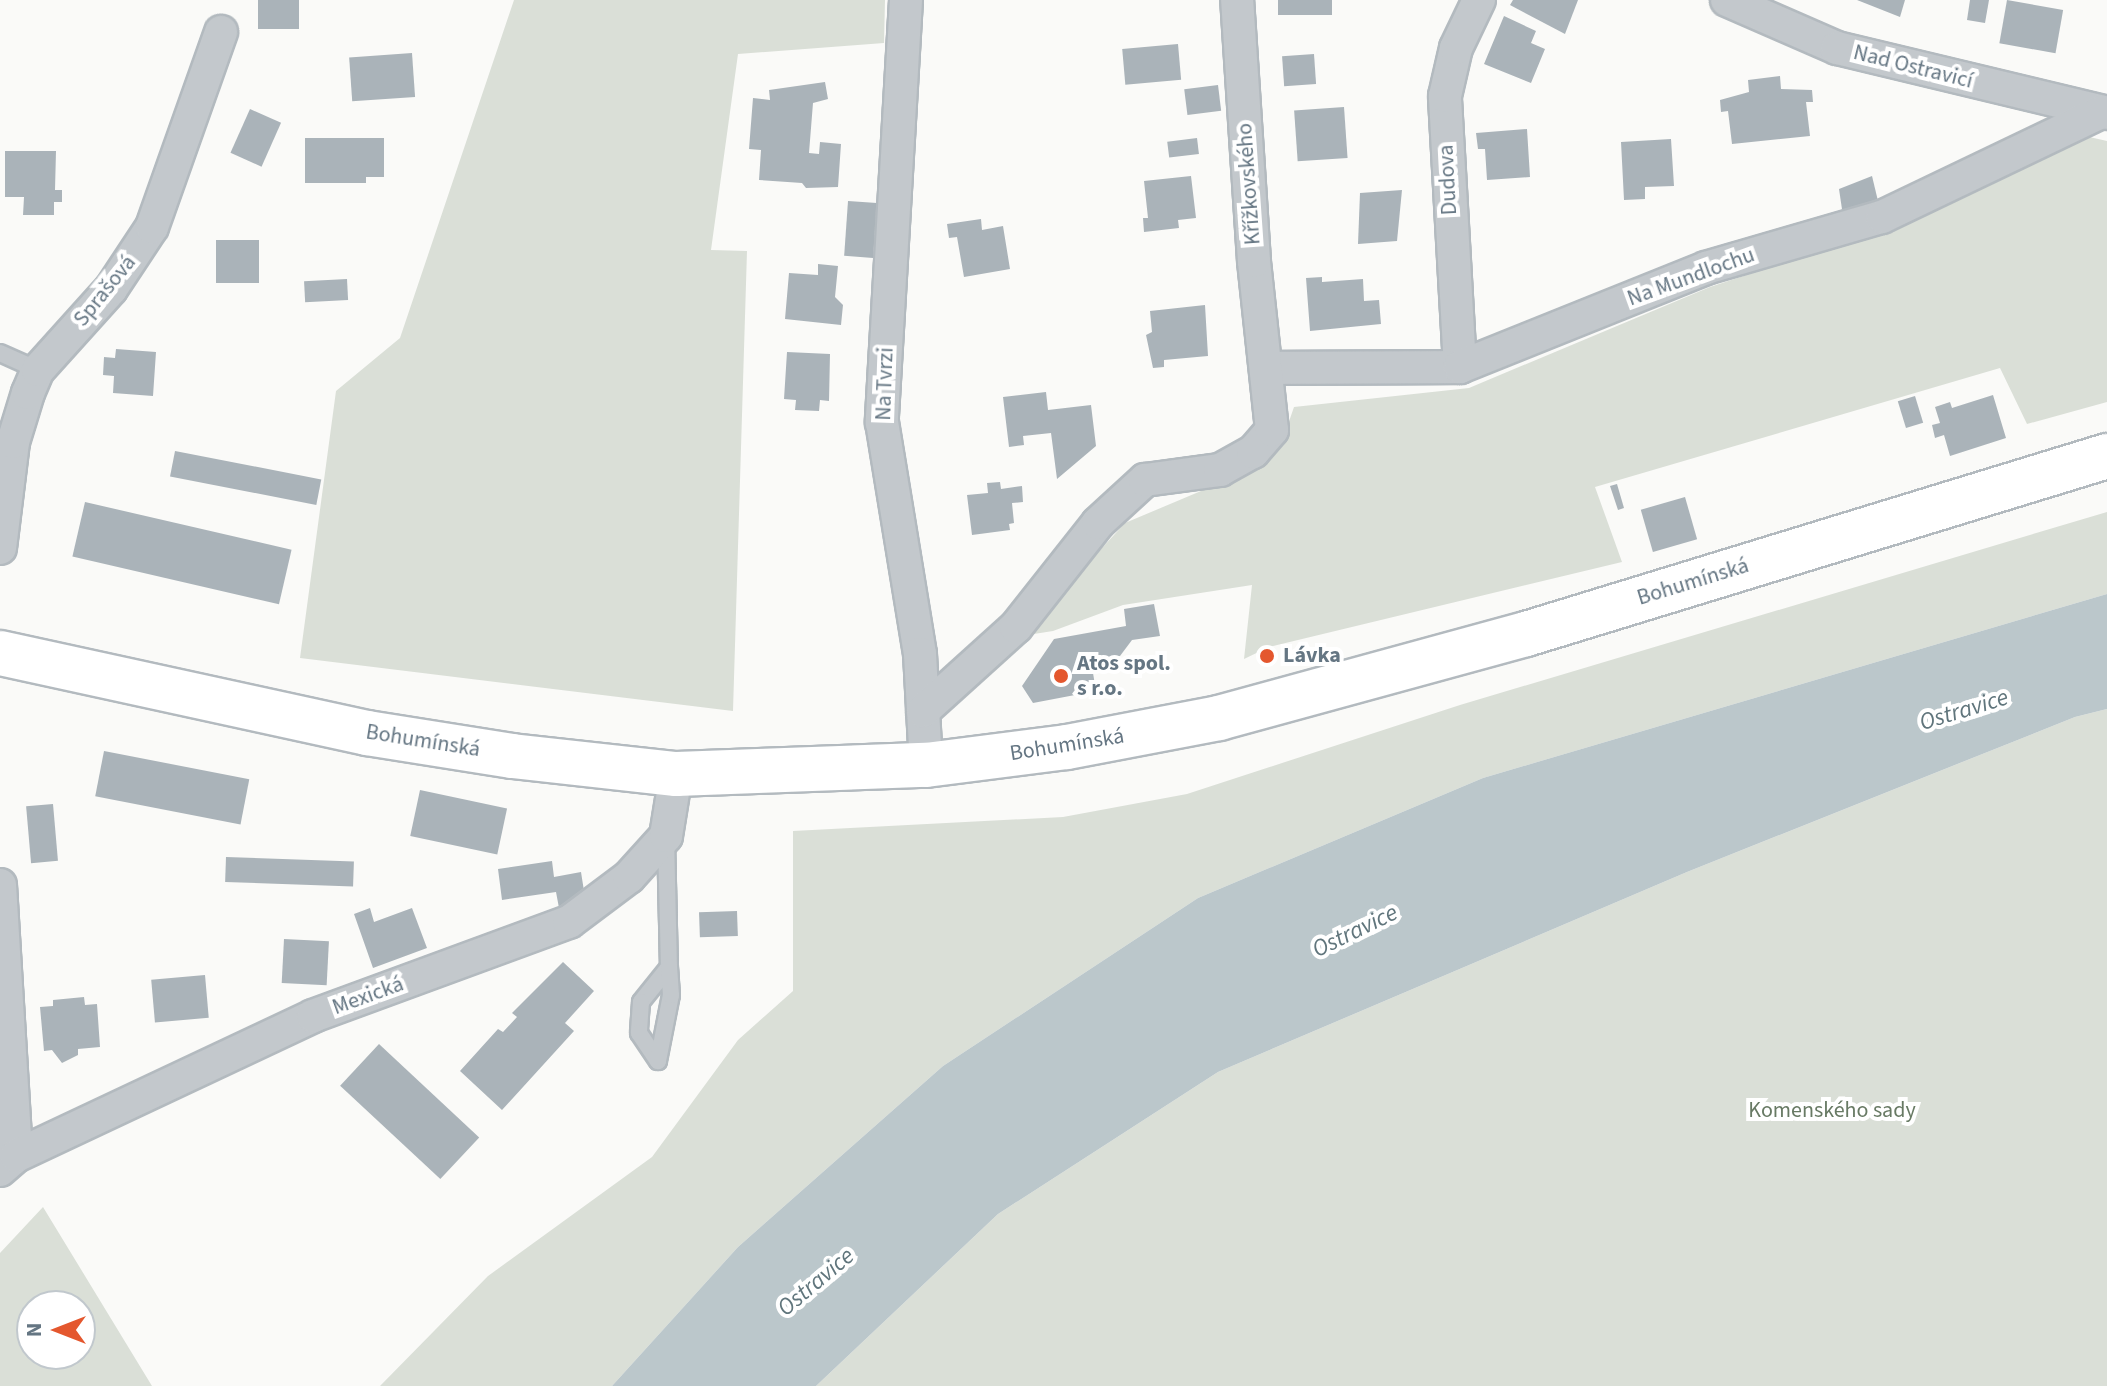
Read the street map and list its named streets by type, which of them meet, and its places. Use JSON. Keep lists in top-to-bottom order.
{
  "streets": {
    "main road": ["Bohumínská"],
    "street": [
      "Nad Ostravicí",
      "Dudova",
      "Křížkovského",
      "Na Mundlochu",
      "Sprašová",
      "Na Tvrzi",
      "Mexická"
    ]
  },
  "crossings": [
    ["Nad Ostravicí", "Na Mundlochu"],
    ["Dudova", "Na Mundlochu"],
    ["Křížkovského", "Na Mundlochu"],
    ["Křížkovského", "Na Tvrzi"],
    ["Na Tvrzi", "Bohumínská"]
  ],
  "water": ["Ostravice"],
  "parks": ["Komenského sady"],
  "places": ["Lávka", "Atos spol. s r.o."],
  "north": "left"
}
